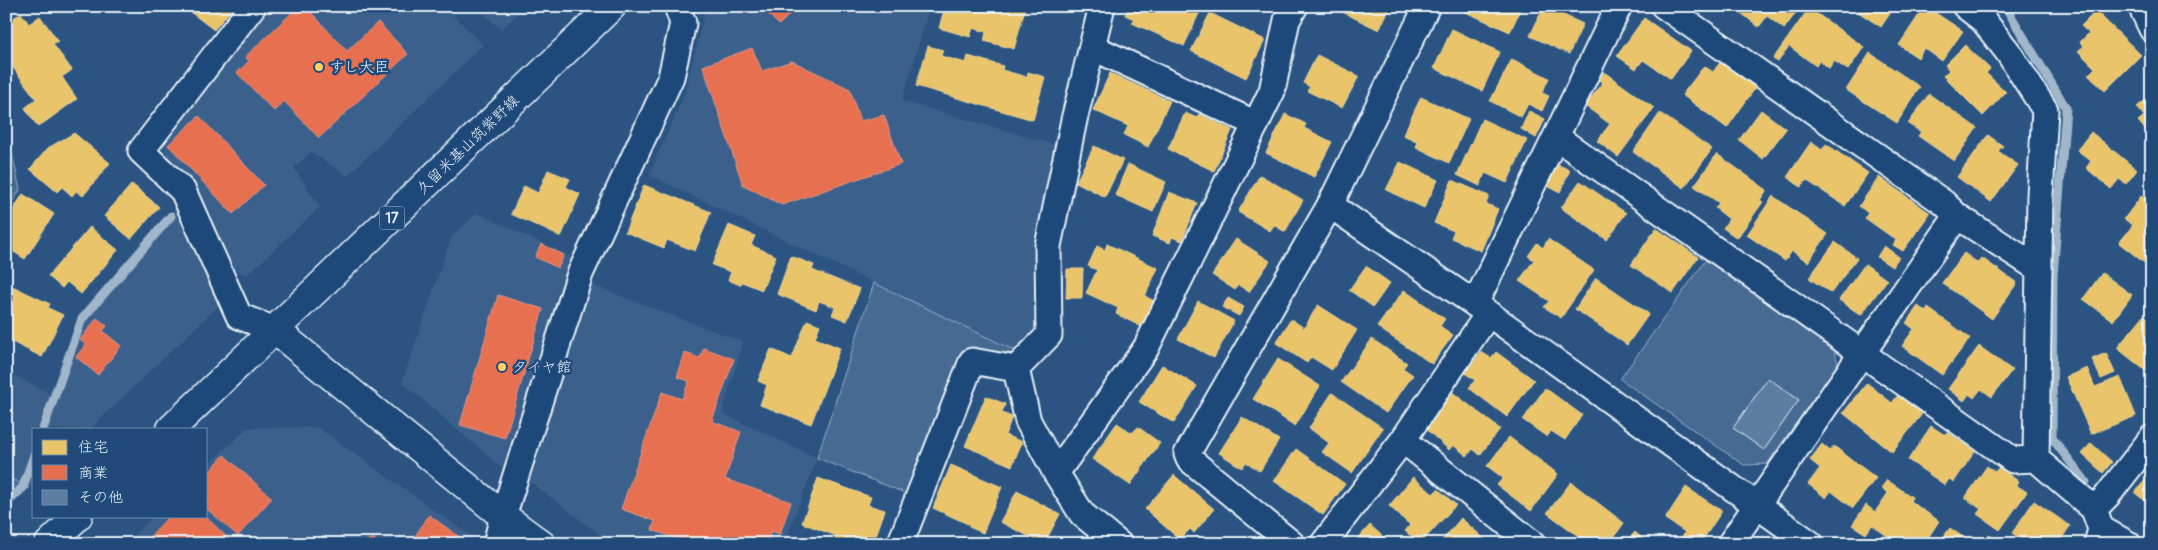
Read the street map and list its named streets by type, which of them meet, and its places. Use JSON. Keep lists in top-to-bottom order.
{
  "streets": {
    "main road": ["久留米基山筑紫野線", "17"]
  },
  "places": ["すし大臣", "タイヤ館"],
  "legend": ["住宅", "商業", "その他"]
}
